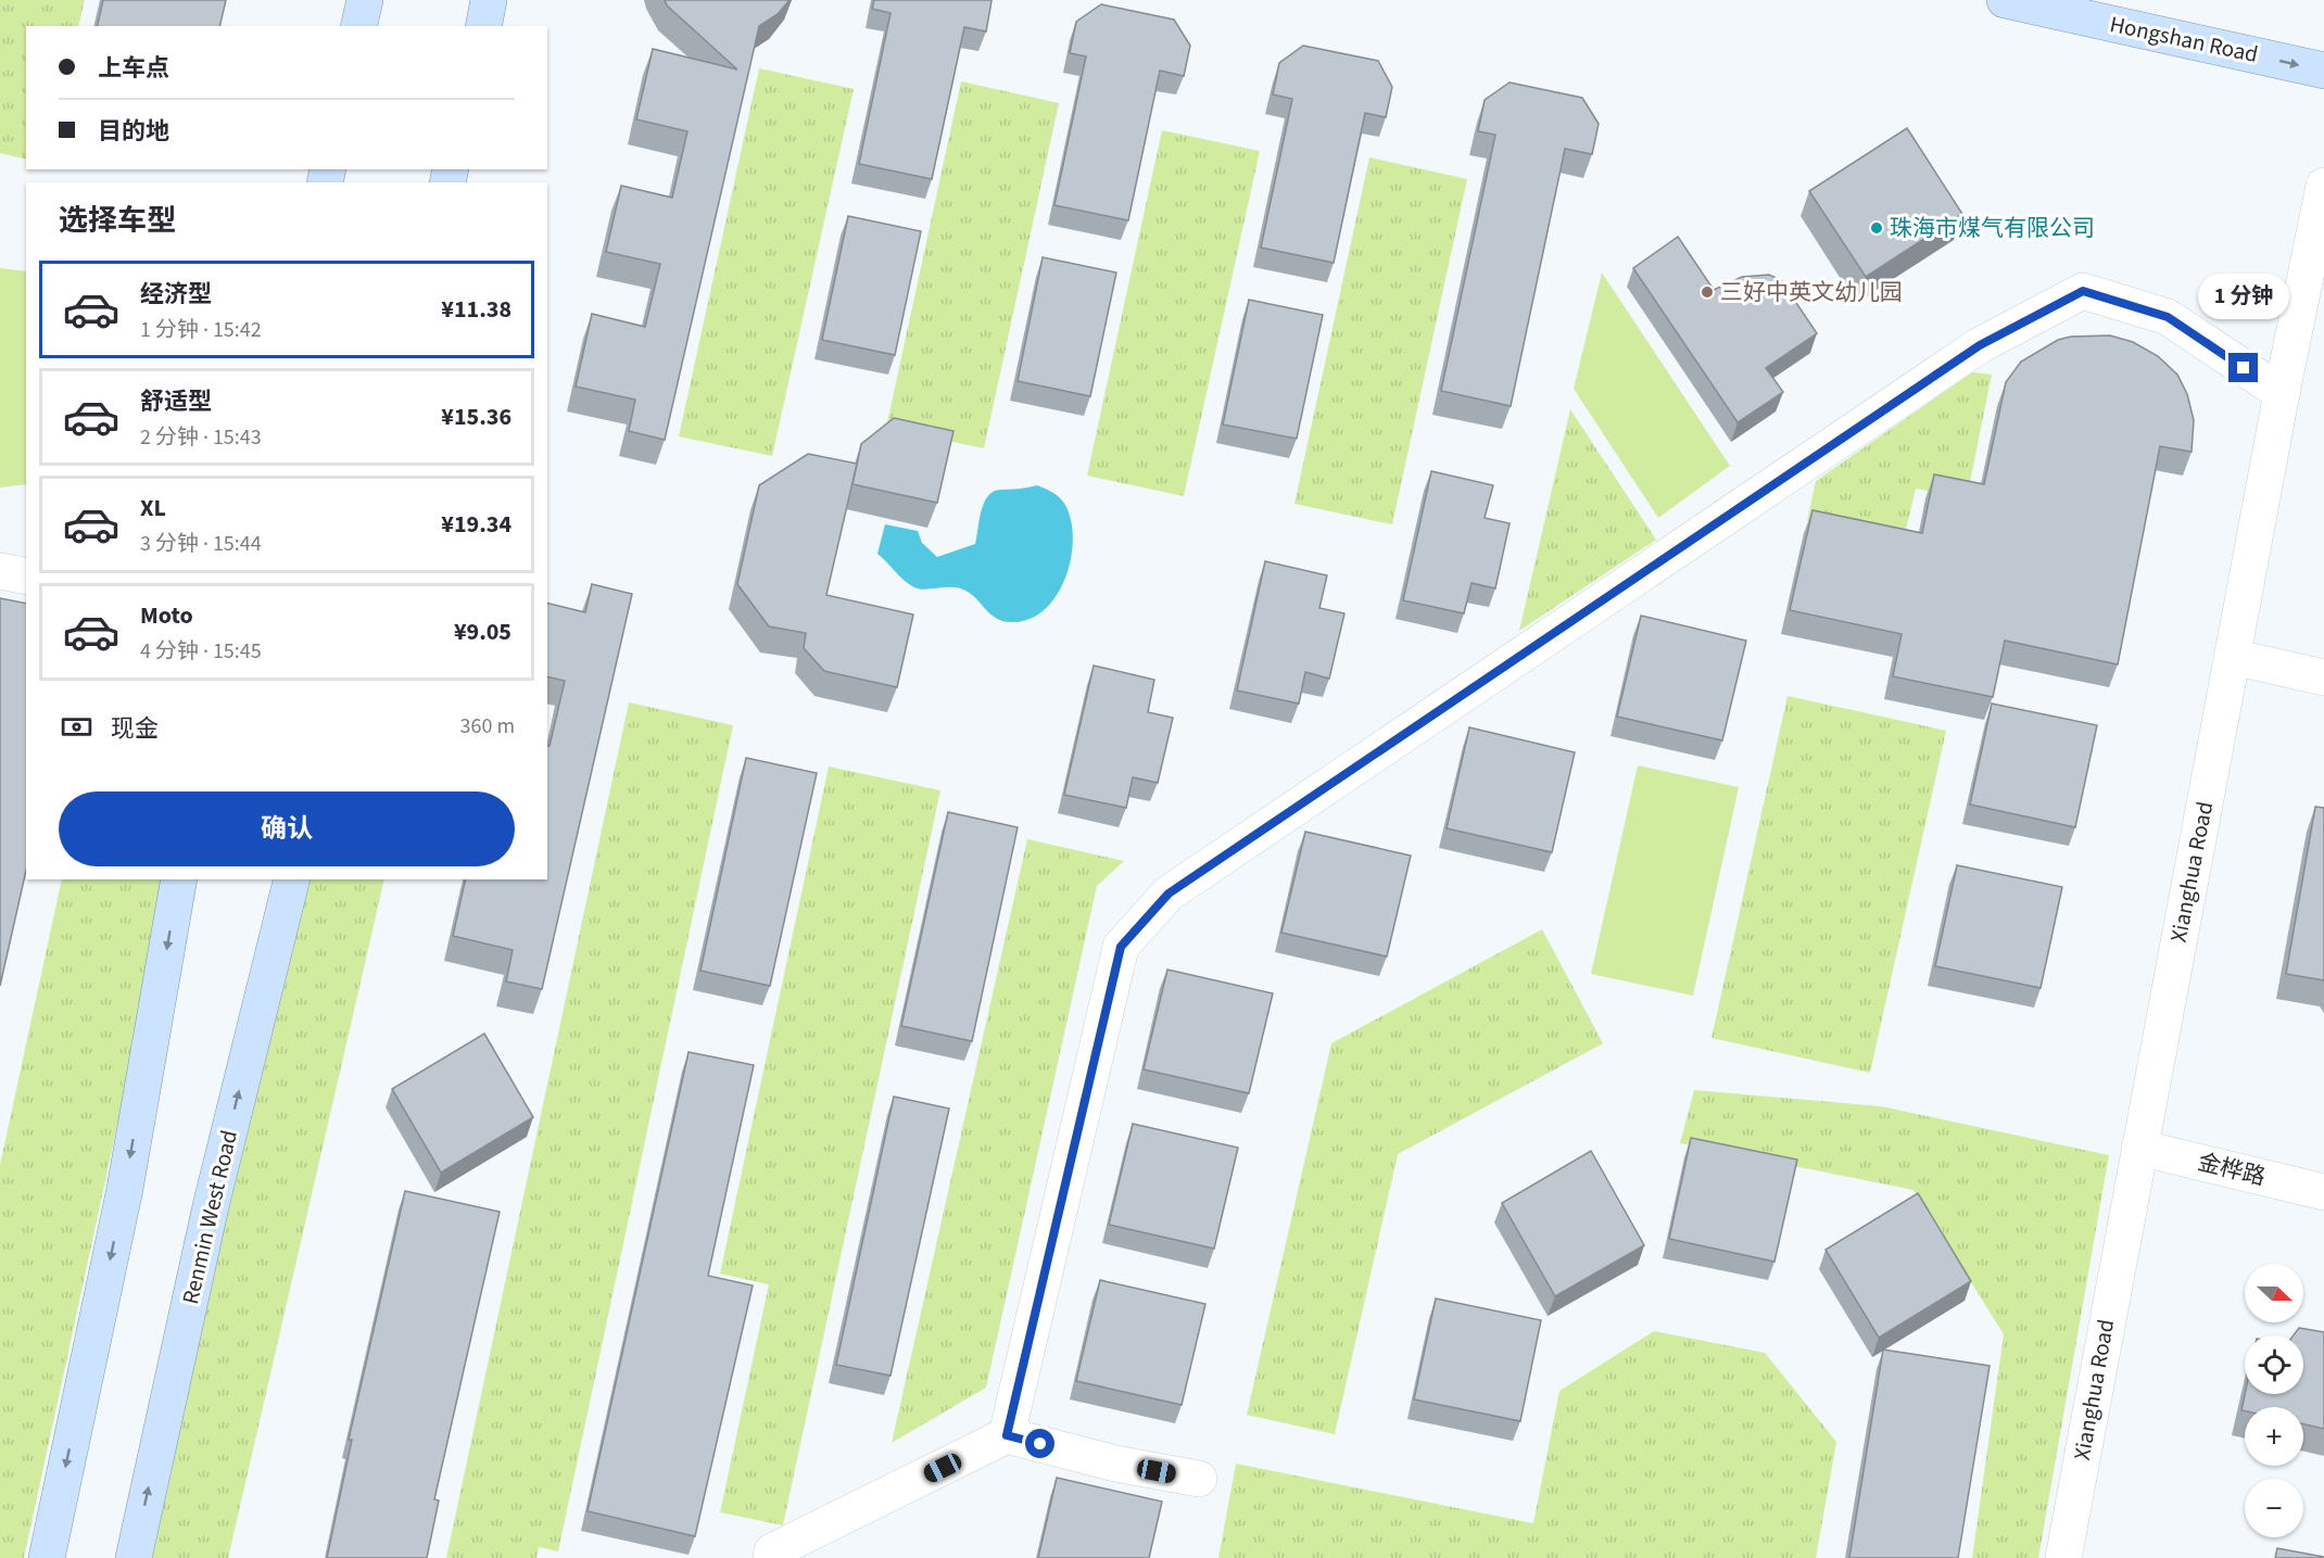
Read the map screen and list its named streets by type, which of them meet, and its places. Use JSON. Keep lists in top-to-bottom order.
{
  "streets": {
    "main road": ["Hongshan Road", "Renmin West Road"],
    "street": ["Xianghua Road", "金桦路"]
  },
  "crossings": [
    ["Xianghua Road", "金桦路"]
  ],
  "one_way": ["Hongshan Road"],
  "places": ["珠海市煤气有限公司", "三好中英文幼儿园"],
  "north": "right",
  "page": {
    "banner": ["上车点", "目的地"],
    "heading": "选择车型",
    "list": [
      {
        "name": "经济型",
        "note": "1 分钟 · 15:42",
        "value": "¥11.38"
      },
      {
        "name": "舒适型",
        "note": "2 分钟 · 15:43",
        "value": "¥15.36"
      },
      {
        "name": "XL",
        "note": "3 分钟 · 15:44",
        "value": "¥19.34"
      },
      {
        "name": "Moto",
        "note": "4 分钟 · 15:45",
        "value": "¥9.05"
      }
    ],
    "bubble": "1 分钟",
    "pay": ["现金", "360 m"],
    "buttons": "确认",
    "map_buttons": ["+", "−"]
  }
}
